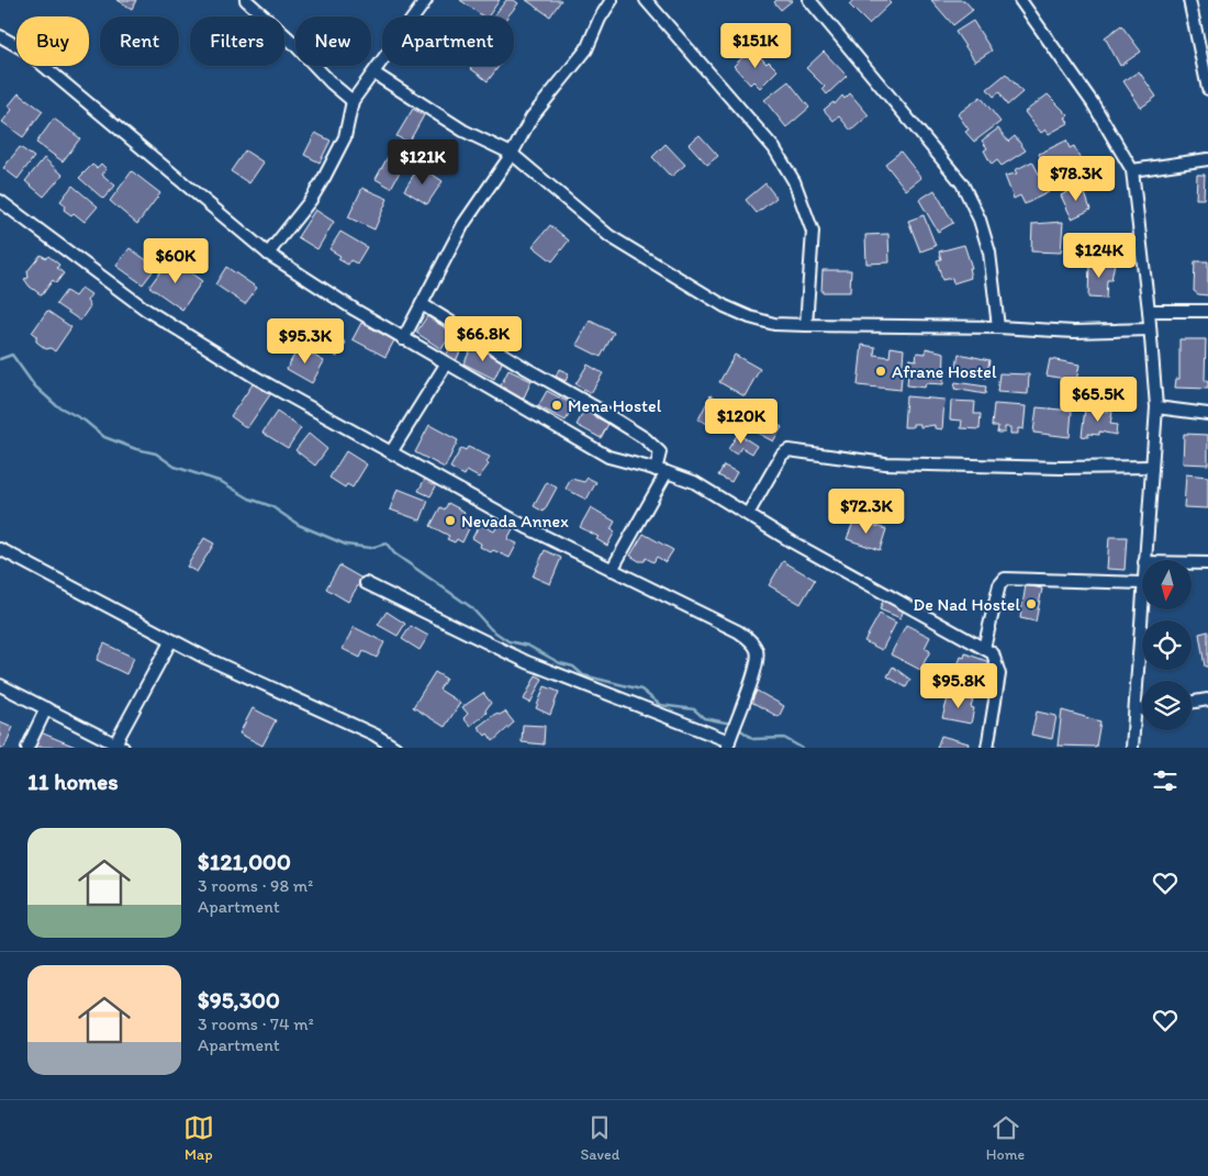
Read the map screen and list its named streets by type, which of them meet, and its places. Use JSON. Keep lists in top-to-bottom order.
{
  "places": [
    "Afrane Hostel",
    "Mena Hostel",
    "Nevada Annex",
    "De Nad Hostel"
  ],
  "north": "bottom",
  "page": {
    "chip": [
      "Buy",
      "Rent",
      "Filters",
      "New",
      "Apartment"
    ],
    "price": [
      "$151K",
      "$121K",
      "$78.3K",
      "$124K",
      "$60K",
      "$66.8K",
      "$95.3K",
      "$65.5K",
      "$120K",
      "$72.3K",
      "$95.8K"
    ],
    "heading": "11 homes",
    "list": [
      {
        "name": "$121,000",
        "note": "3 rooms · 98 m² · Apartment"
      },
      {
        "name": "$95,300",
        "note": "3 rooms · 74 m² · Apartment"
      }
    ],
    "tabs": ["Map", "Saved", "Home"]
  }
}
